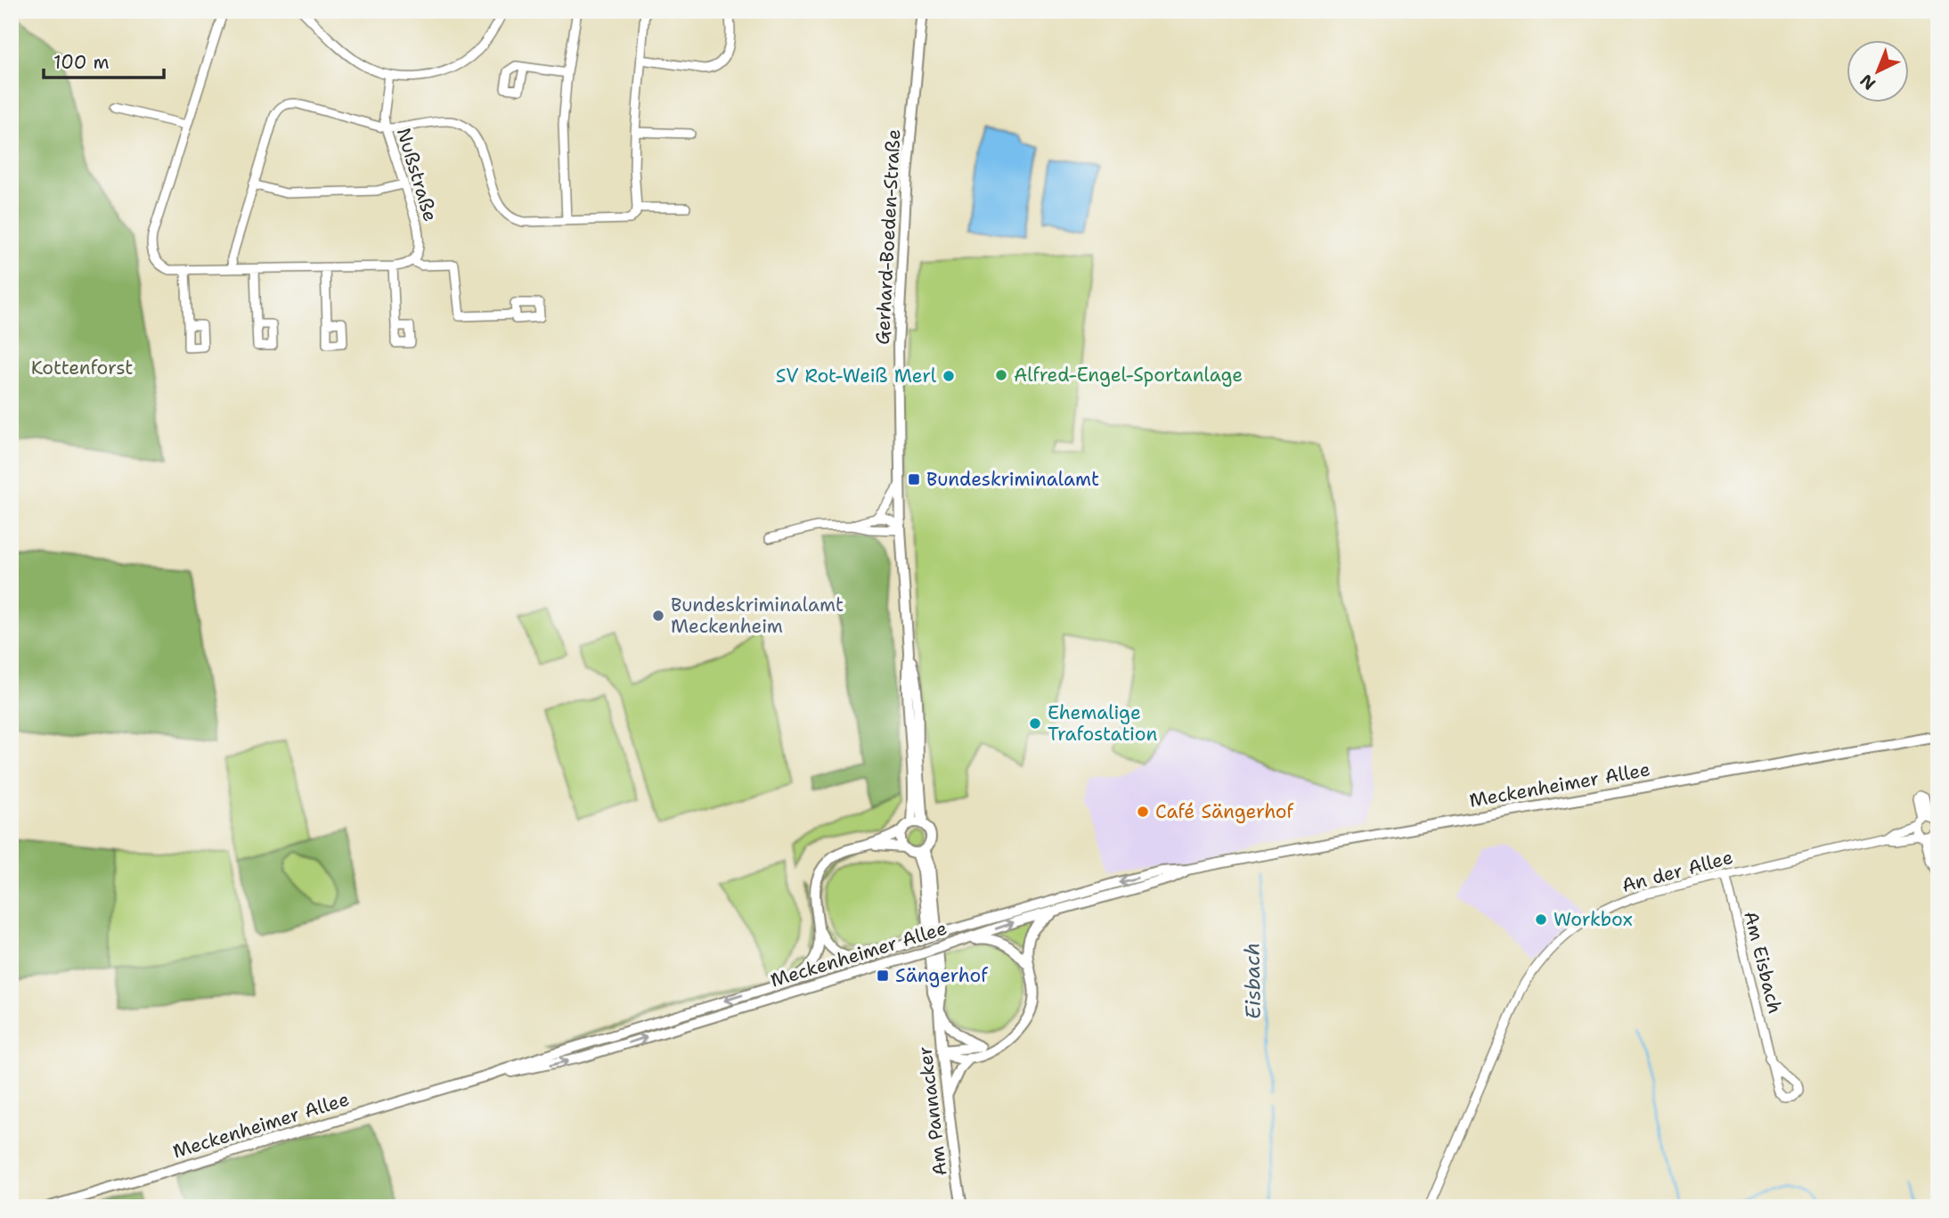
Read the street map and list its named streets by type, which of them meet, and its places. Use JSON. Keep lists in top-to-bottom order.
{
  "streets": {
    "main road": ["Gerhard-Boeden-Straße", "Meckenheimer Allee", "Am Pannacker"],
    "street": ["Nußstraße", "An der Allee", "Am Eisbach"]
  },
  "crossings": [
    ["Gerhard-Boeden-Straße", "Am Pannacker"],
    ["An der Allee", "Am Eisbach"]
  ],
  "water": ["Eisbach"],
  "parks": ["Kottenforst"],
  "places": {
    "other": [
      "Alfred-Engel-Sportanlage",
      "SV Rot-Weiß Merl",
      "Bundeskriminalamt Meckenheim",
      "Ehemalige Trafostation",
      "Café Sängerhof",
      "Workbox"
    ],
    "transit": ["Bundeskriminalamt", "Sängerhof"]
  },
  "scale_bar": "100 m",
  "north": "bottom left"
}
